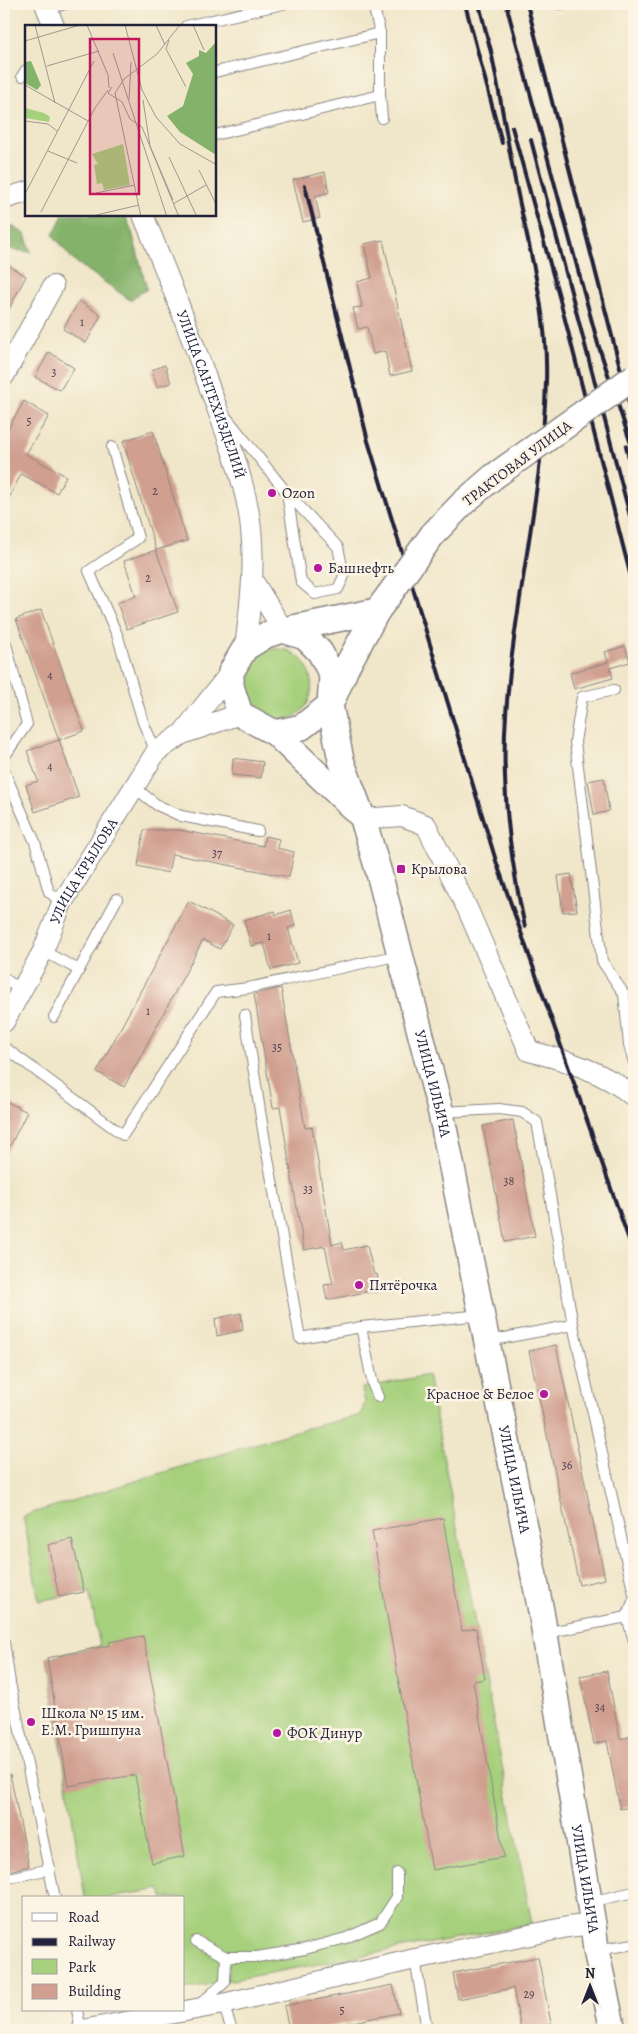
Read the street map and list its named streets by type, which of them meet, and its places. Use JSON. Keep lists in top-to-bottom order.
{
  "streets": {
    "street": [
      "УЛИЦА САНТЕХИЗДЕЛИЙ",
      "ТРАКТОВАЯ УЛИЦА",
      "УЛИЦА КРЫЛОВА",
      "УЛИЦА ИЛЬИЧА"
    ]
  },
  "crossings": [
    ["УЛИЦА САНТЕХИЗДЕЛИЙ", "ТРАКТОВАЯ УЛИЦА"],
    ["УЛИЦА САНТЕХИЗДЕЛИЙ", "УЛИЦА ИЛЬИЧА"],
    ["ТРАКТОВАЯ УЛИЦА", "УЛИЦА ИЛЬИЧА"]
  ],
  "places": {
    "other": [
      "Ozon",
      "Башнефть",
      "Пятёрочка",
      "Красное & Белое",
      "Школа № 15 им. Е.М. Гришпуна",
      "ФОК Динур"
    ],
    "transit": ["Крылова"]
  },
  "house_numbers": [
    "1",
    "3",
    "5",
    "2",
    "2",
    "4",
    "4",
    "37",
    "1",
    "1",
    "35",
    "38",
    "33",
    "36",
    "34",
    "29",
    "5"
  ],
  "legend": [
    "Road",
    "Railway",
    "Park",
    "Building"
  ],
  "north": "top"
}
